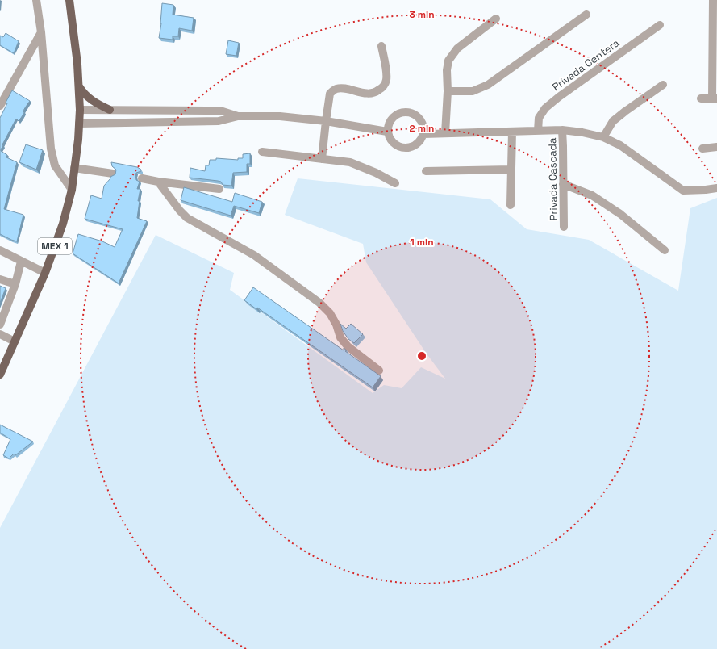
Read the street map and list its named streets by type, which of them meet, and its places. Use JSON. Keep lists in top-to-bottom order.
{
  "streets": {
    "main road": ["MEX 1"],
    "street": ["Privada Centera", "Privada Cascada"]
  },
  "rings": ["3 min", "2 min", "1 min"]
}
